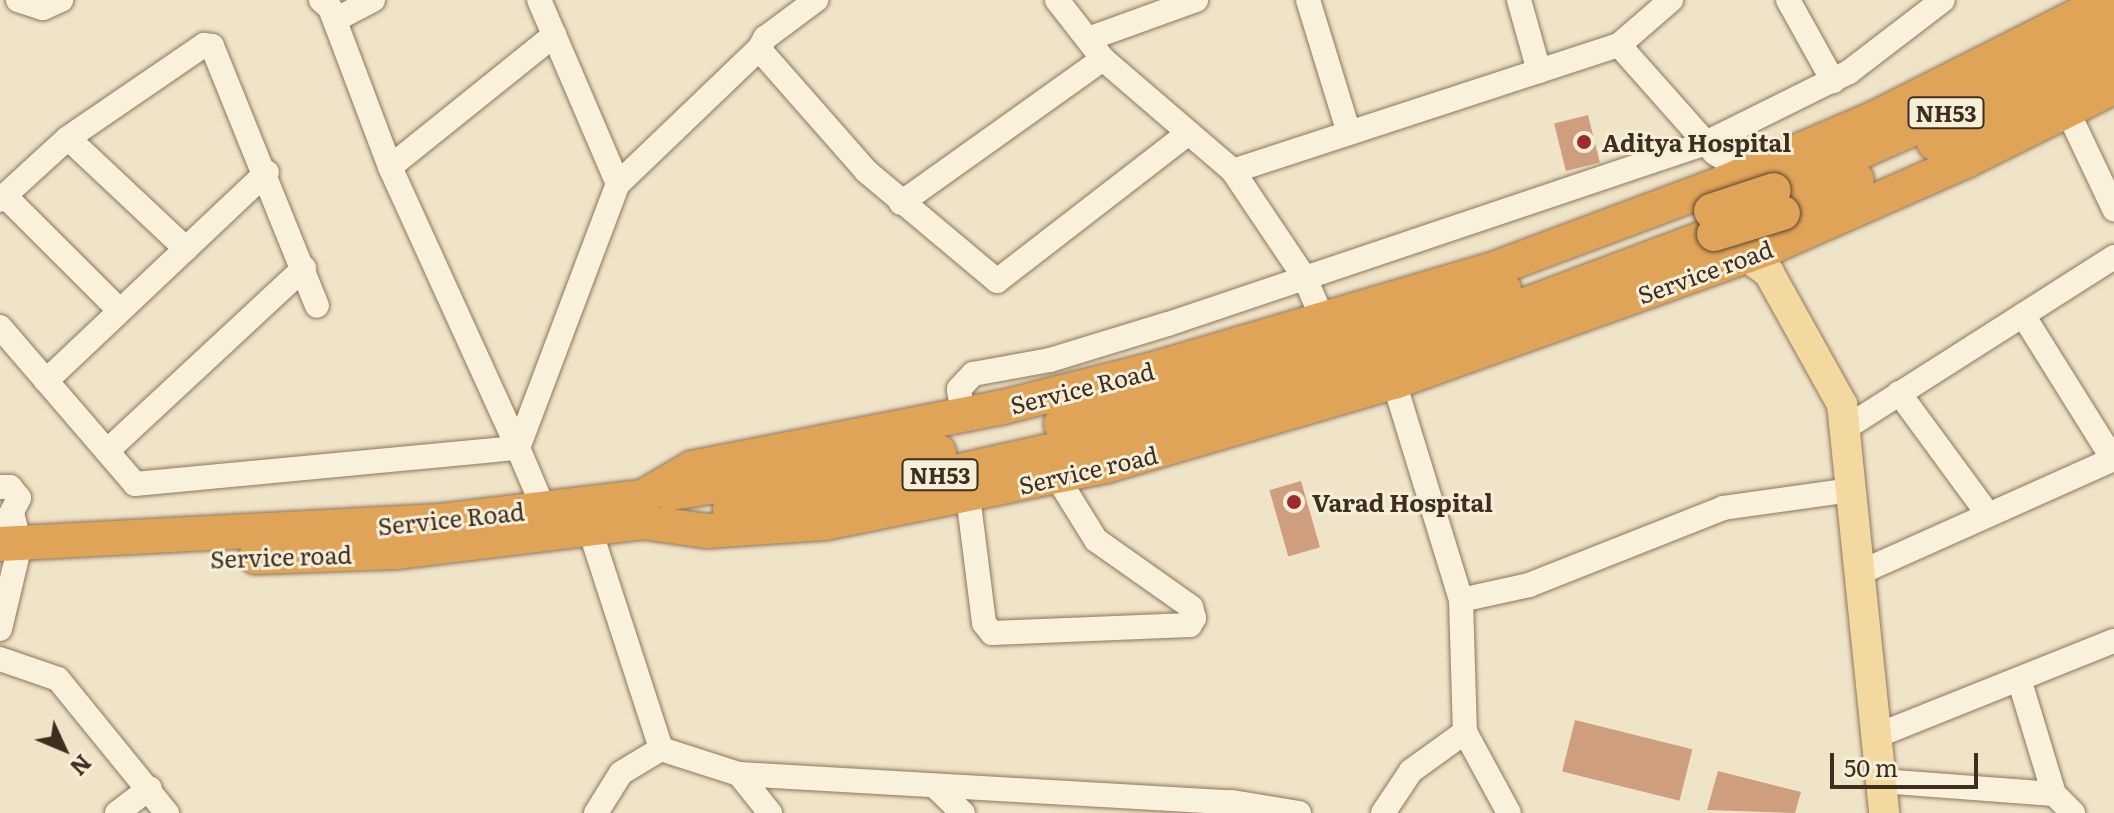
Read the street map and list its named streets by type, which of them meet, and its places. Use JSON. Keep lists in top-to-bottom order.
{
  "streets": {
    "highway": ["NH53", "Service road", "Service Road"]
  },
  "crossings": [
    ["NH53", "Service road"],
    ["NH53", "Service Road"],
    ["Service road", "Service Road"]
  ],
  "places": ["Aditya Hospital", "Varad Hospital"],
  "scale_bar": "50 m",
  "north": "bottom right"
}
